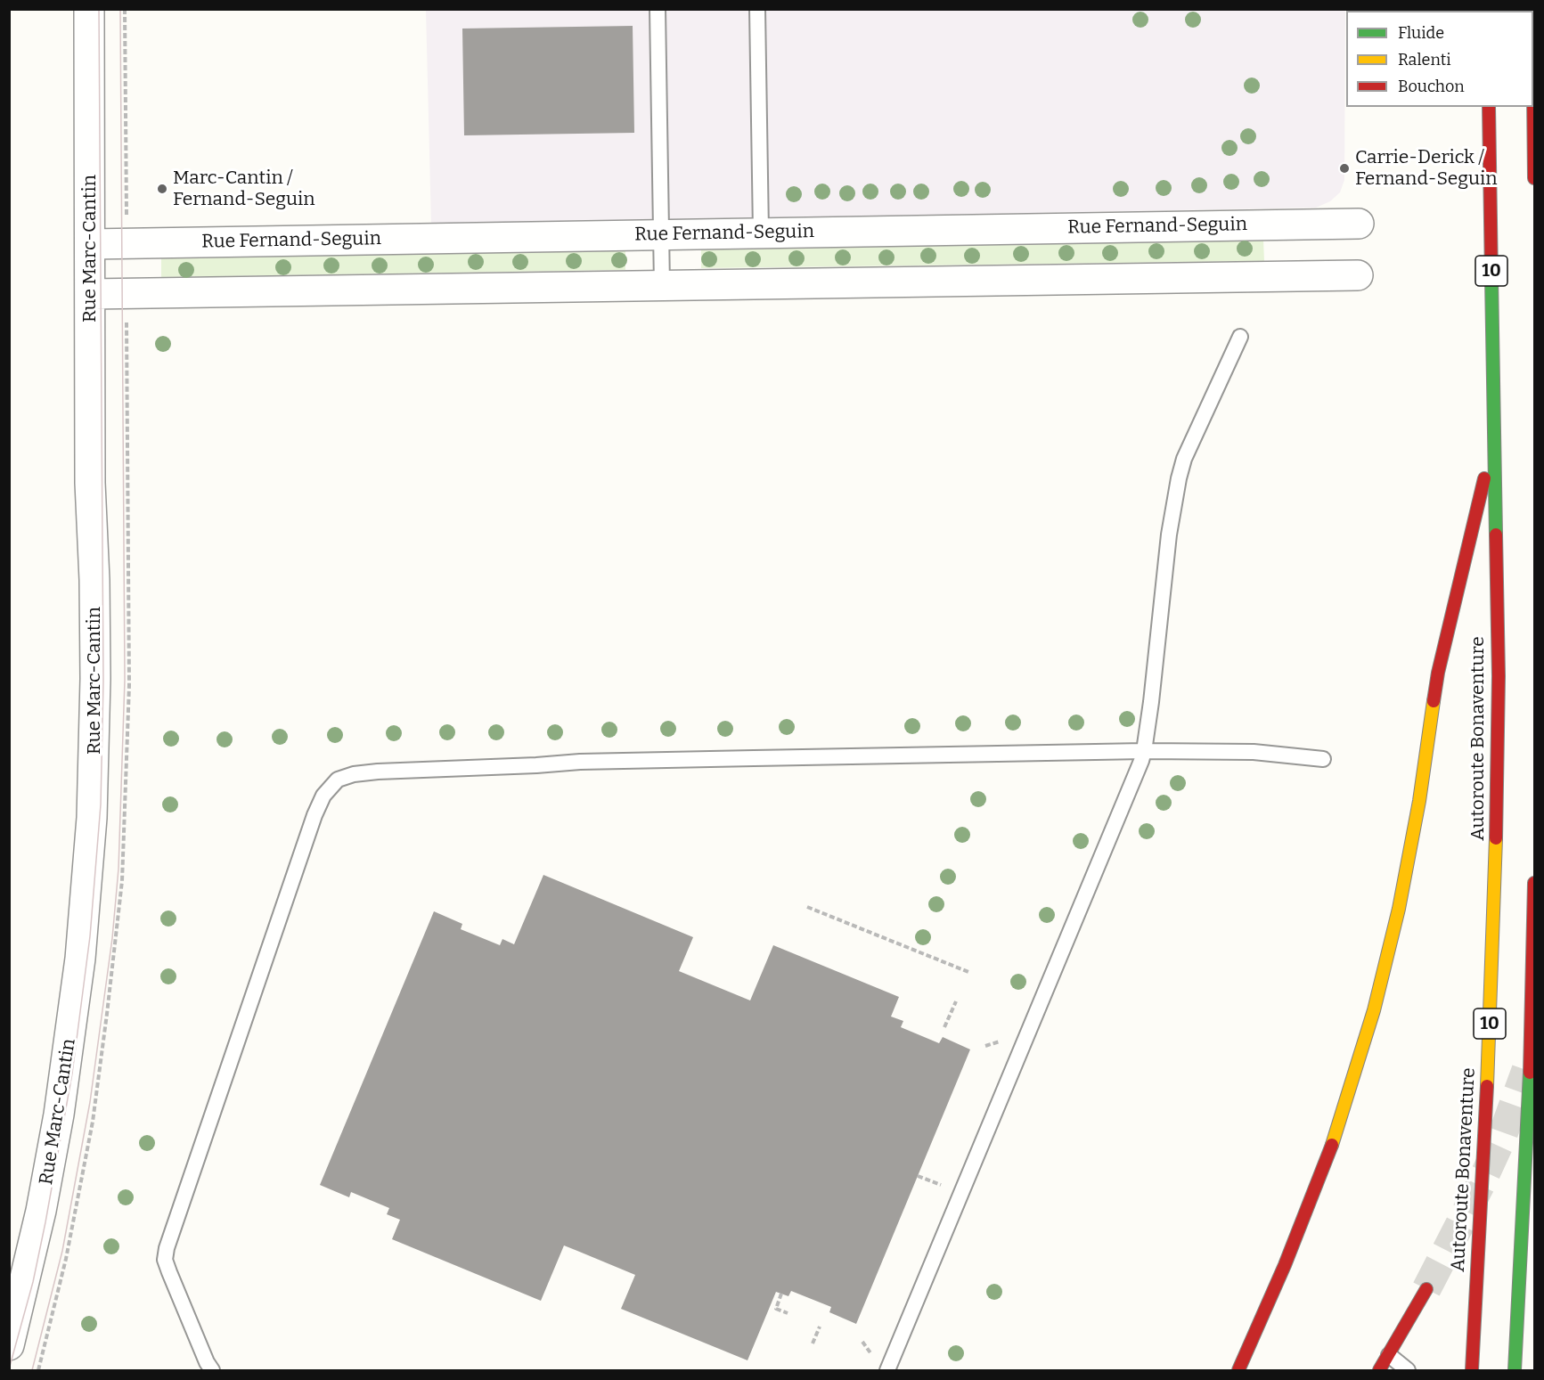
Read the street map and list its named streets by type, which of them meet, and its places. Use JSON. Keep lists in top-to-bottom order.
{
  "streets": {
    "highway": ["10", "Autoroute Bonaventure"],
    "street": ["Rue Fernand-Seguin", "Rue Marc-Cantin"]
  },
  "crossings": [
    ["Rue Fernand-Seguin", "Rue Marc-Cantin"]
  ],
  "places": ["Carrie-Derick / Fernand-Seguin", "Marc-Cantin / Fernand-Seguin"],
  "legend": ["Fluide", "Ralenti", "Bouchon"]
}
